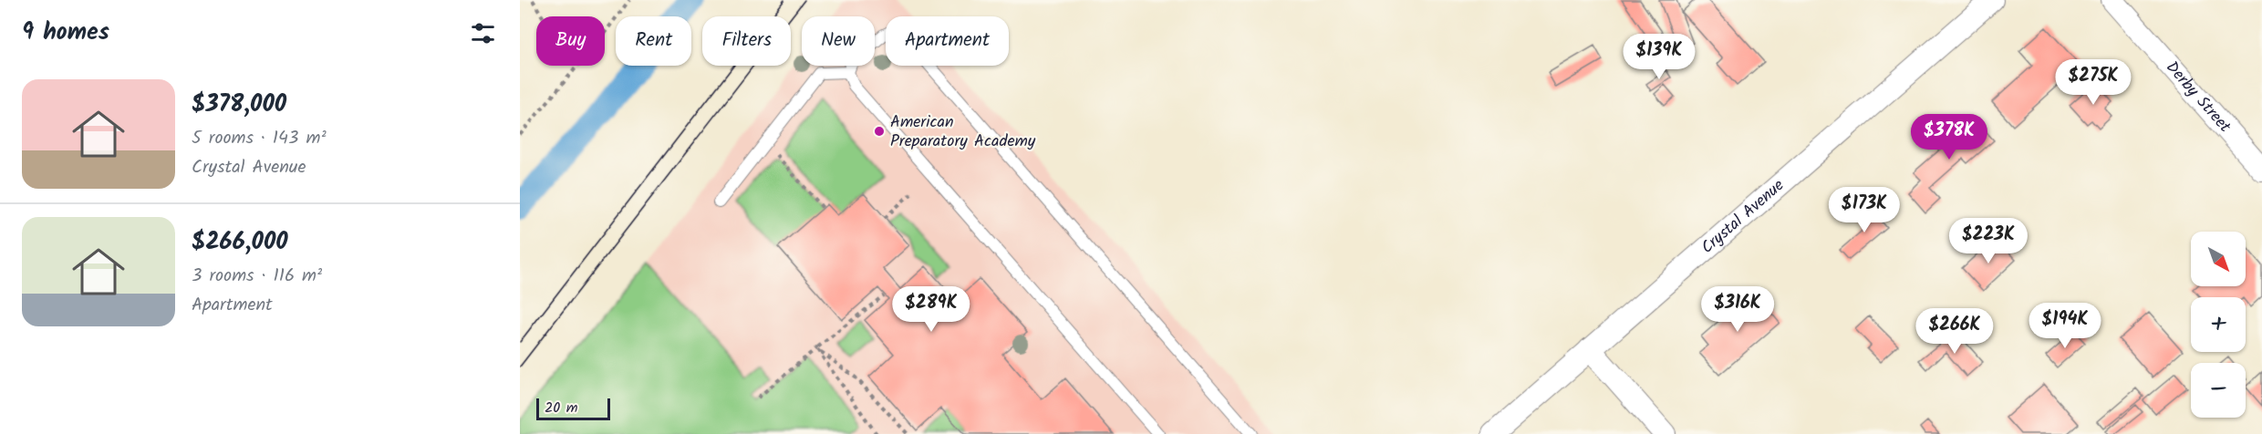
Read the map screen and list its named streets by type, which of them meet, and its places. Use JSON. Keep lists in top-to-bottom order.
{
  "streets": {
    "street": ["Derby Street", "Crystal Avenue"]
  },
  "places": ["American Preparatory Academy"],
  "scale_bar": "20 m",
  "north": "bottom right",
  "page": {
    "heading": "9 homes",
    "chip": [
      "Buy",
      "Rent",
      "Filters",
      "New",
      "Apartment"
    ],
    "price": [
      "$139K",
      "$275K",
      "$378K",
      "$173K",
      "$223K",
      "$289K",
      "$316K",
      "$194K",
      "$266K"
    ],
    "list": [
      {
        "name": "$378,000",
        "note": "5 rooms · 143 m² · Crystal Avenue"
      },
      {
        "name": "$266,000",
        "note": "3 rooms · 116 m² · Apartment"
      }
    ],
    "map_buttons": ["+", "−"],
    "scale": "20 m"
  }
}
